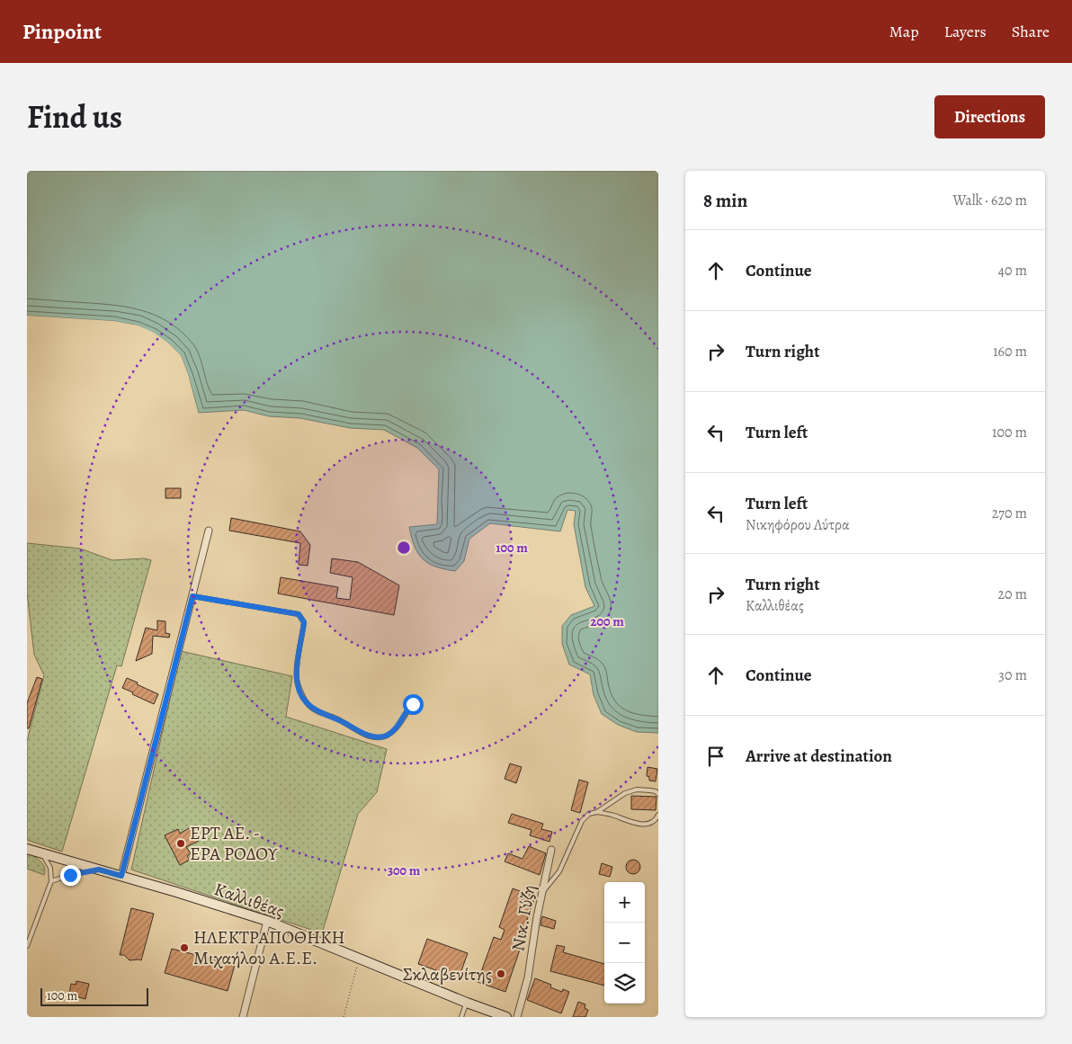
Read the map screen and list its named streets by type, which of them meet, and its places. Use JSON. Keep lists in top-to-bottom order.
{
  "streets": {
    "main road": ["Καλλιθέας"],
    "street": ["Νικ. Γύζη"]
  },
  "places": ["ΕΡΤ ΑΕ. - ΕΡΑ ΡΟΔΟΥ", "ΗΛΕΚΤΡΑΠΟΘΗΚΗ Μιχαήλου Α.Ε.Ε.", "Σκλαβενίτης"],
  "scale_bar": "100 m",
  "page": {
    "header": "Pinpoint",
    "nav": ["Map", "Layers", "Share"],
    "title": "Find us",
    "buttons": "Directions",
    "heading": ["8 min", "Walk · 620 m"],
    "list": [
      ["Continue", "40 m"],
      ["Turn right", "160 m"],
      ["Turn left", "100 m"],
      ["Turn left", "Νικηφόρου Λύτρα", "270 m"],
      ["Turn right", "Καλλιθέας", "20 m"],
      ["Continue", "30 m"],
      "Arrive at destination"
    ],
    "map_buttons": ["+", "−"],
    "scale": "100 m"
  },
  "rings": ["100 m", "200 m", "300 m"]
}
